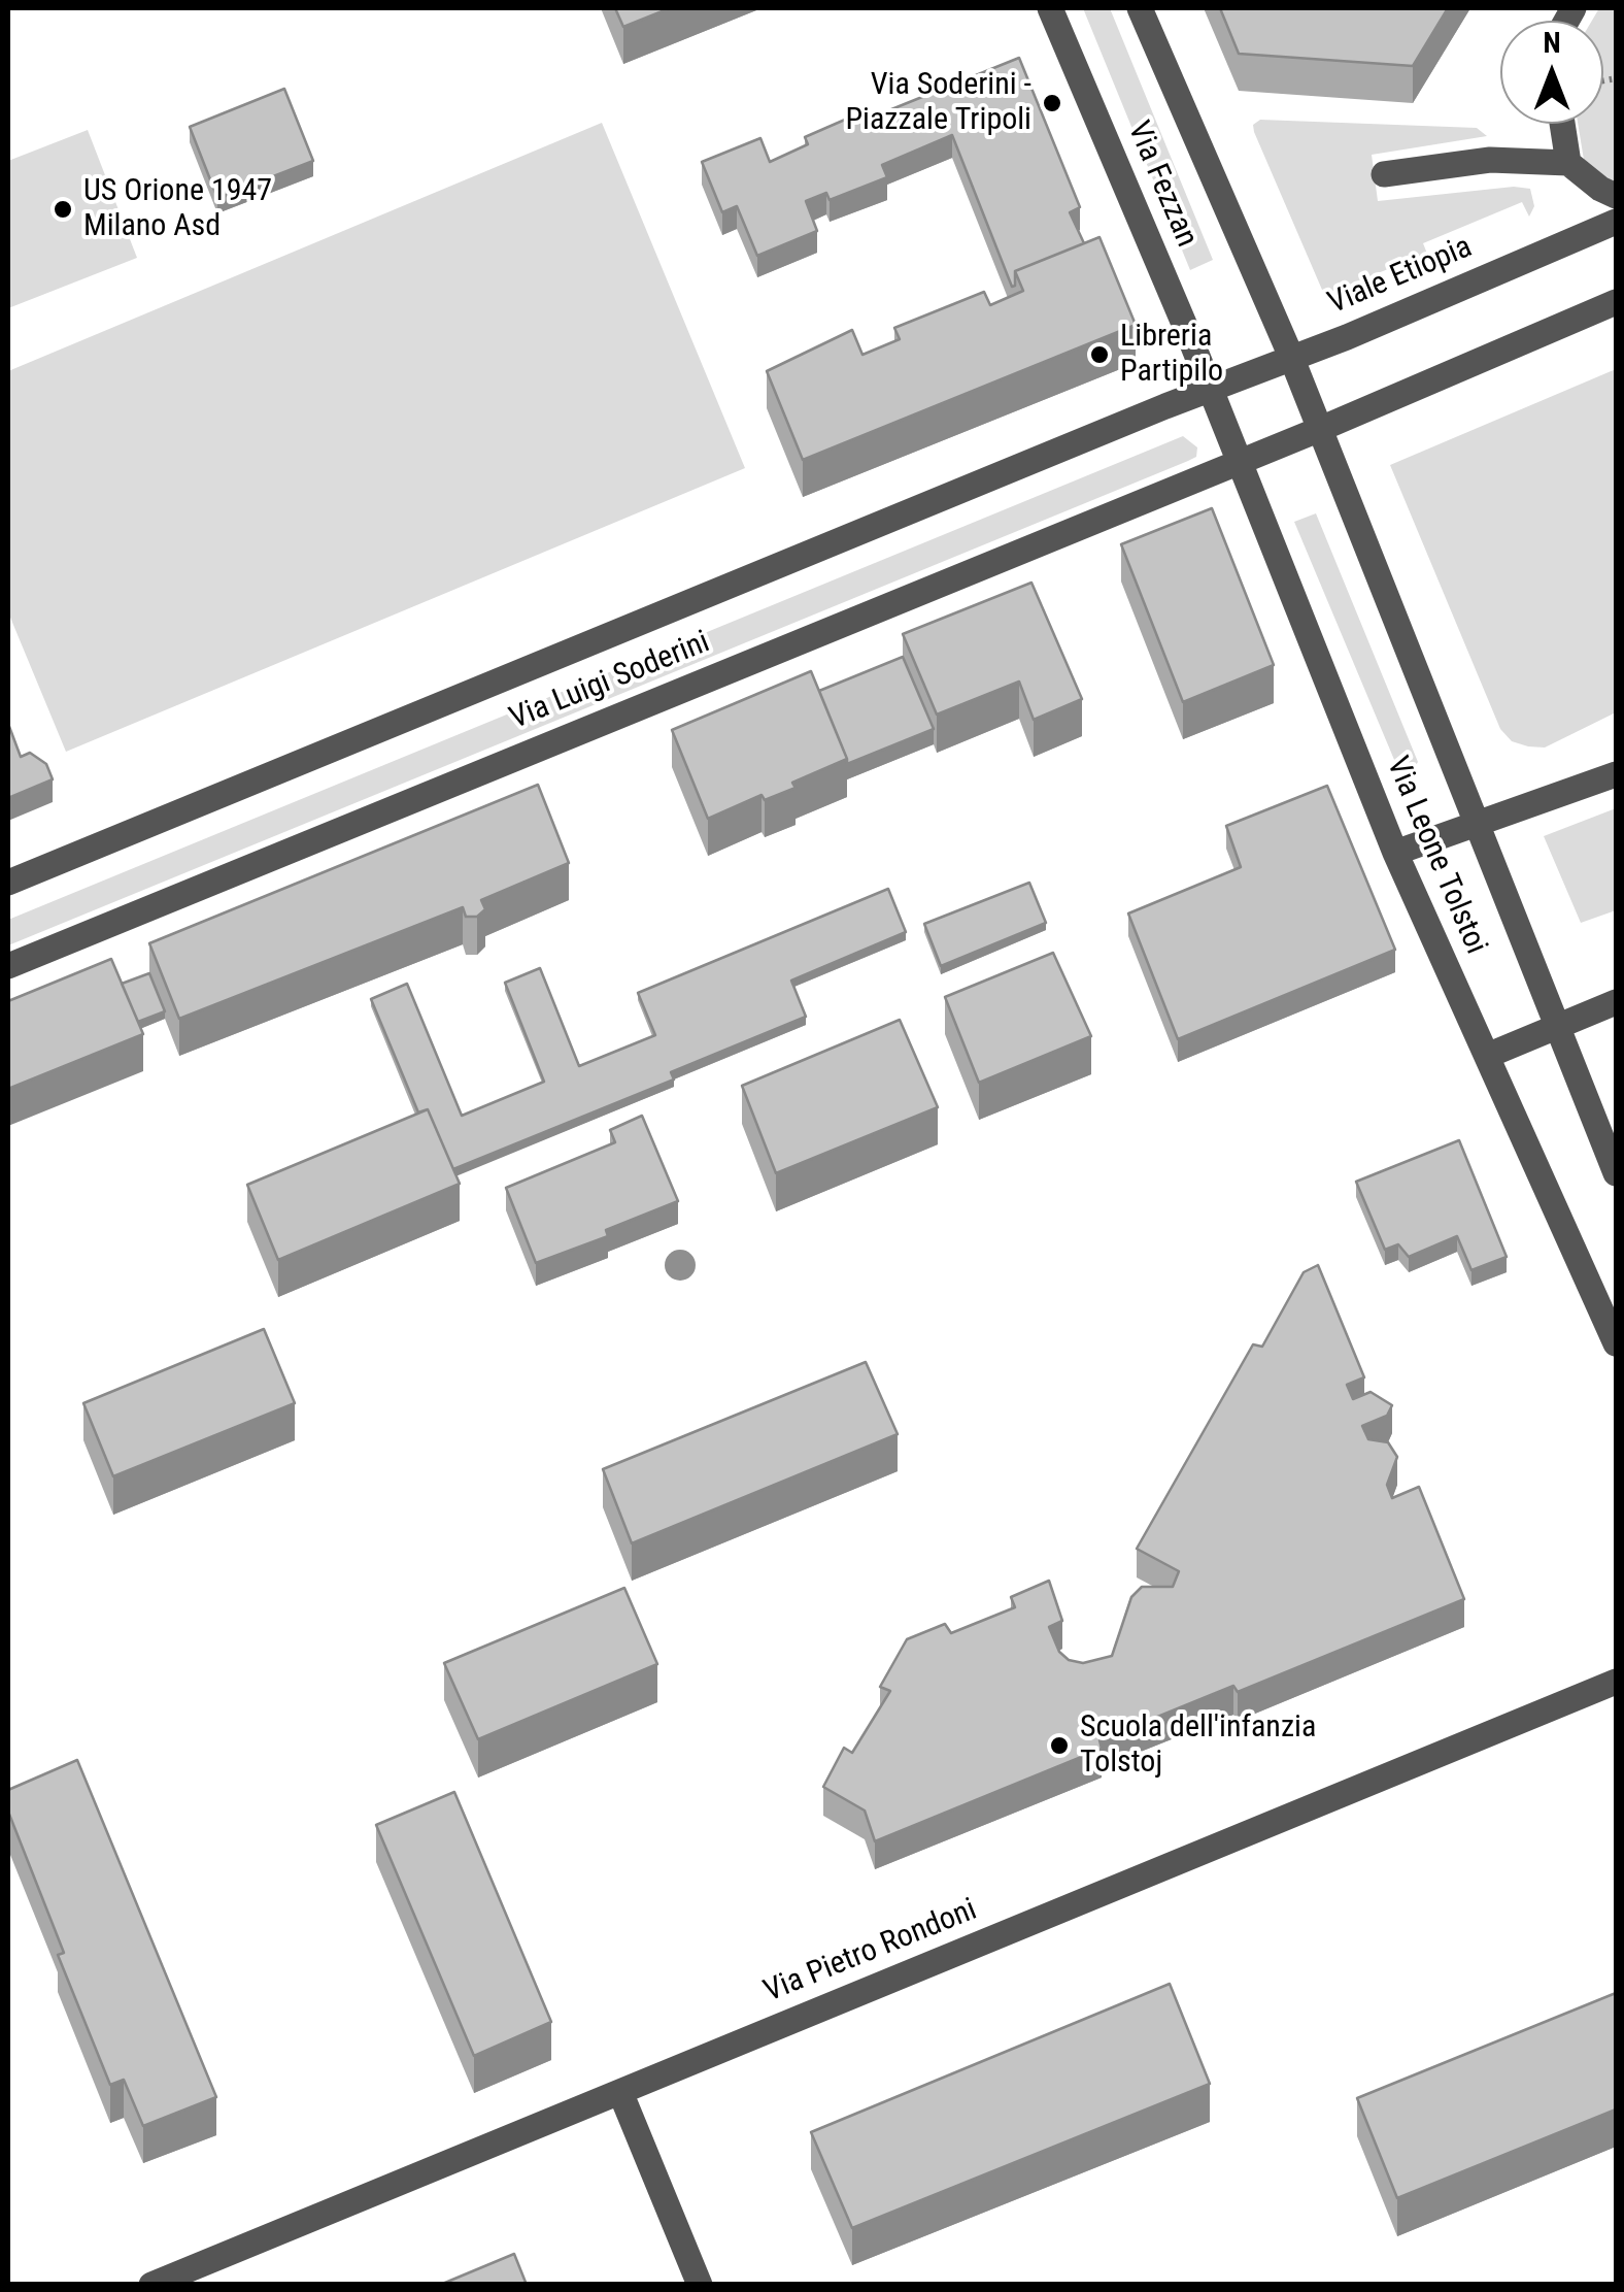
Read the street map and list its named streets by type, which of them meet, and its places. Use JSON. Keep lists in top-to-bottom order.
{
  "streets": {
    "street": [
      "Via Fezzan",
      "Viale Etiopia",
      "Via Luigi Soderini",
      "Via Leone Tolstoi",
      "Via Pietro Rondoni"
    ]
  },
  "crossings": [
    ["Via Fezzan", "Viale Etiopia"],
    ["Via Fezzan", "Via Luigi Soderini"],
    ["Via Fezzan", "Via Leone Tolstoi"],
    ["Viale Etiopia", "Via Luigi Soderini"],
    ["Viale Etiopia", "Via Leone Tolstoi"],
    ["Via Luigi Soderini", "Via Leone Tolstoi"]
  ],
  "places": [
    "Via Soderini - Piazzale Tripoli",
    "US Orione 1947 Milano Asd",
    "Libreria Partipilo",
    "Scuola dell'infanzia Tolstoj"
  ],
  "north": "top"
}
